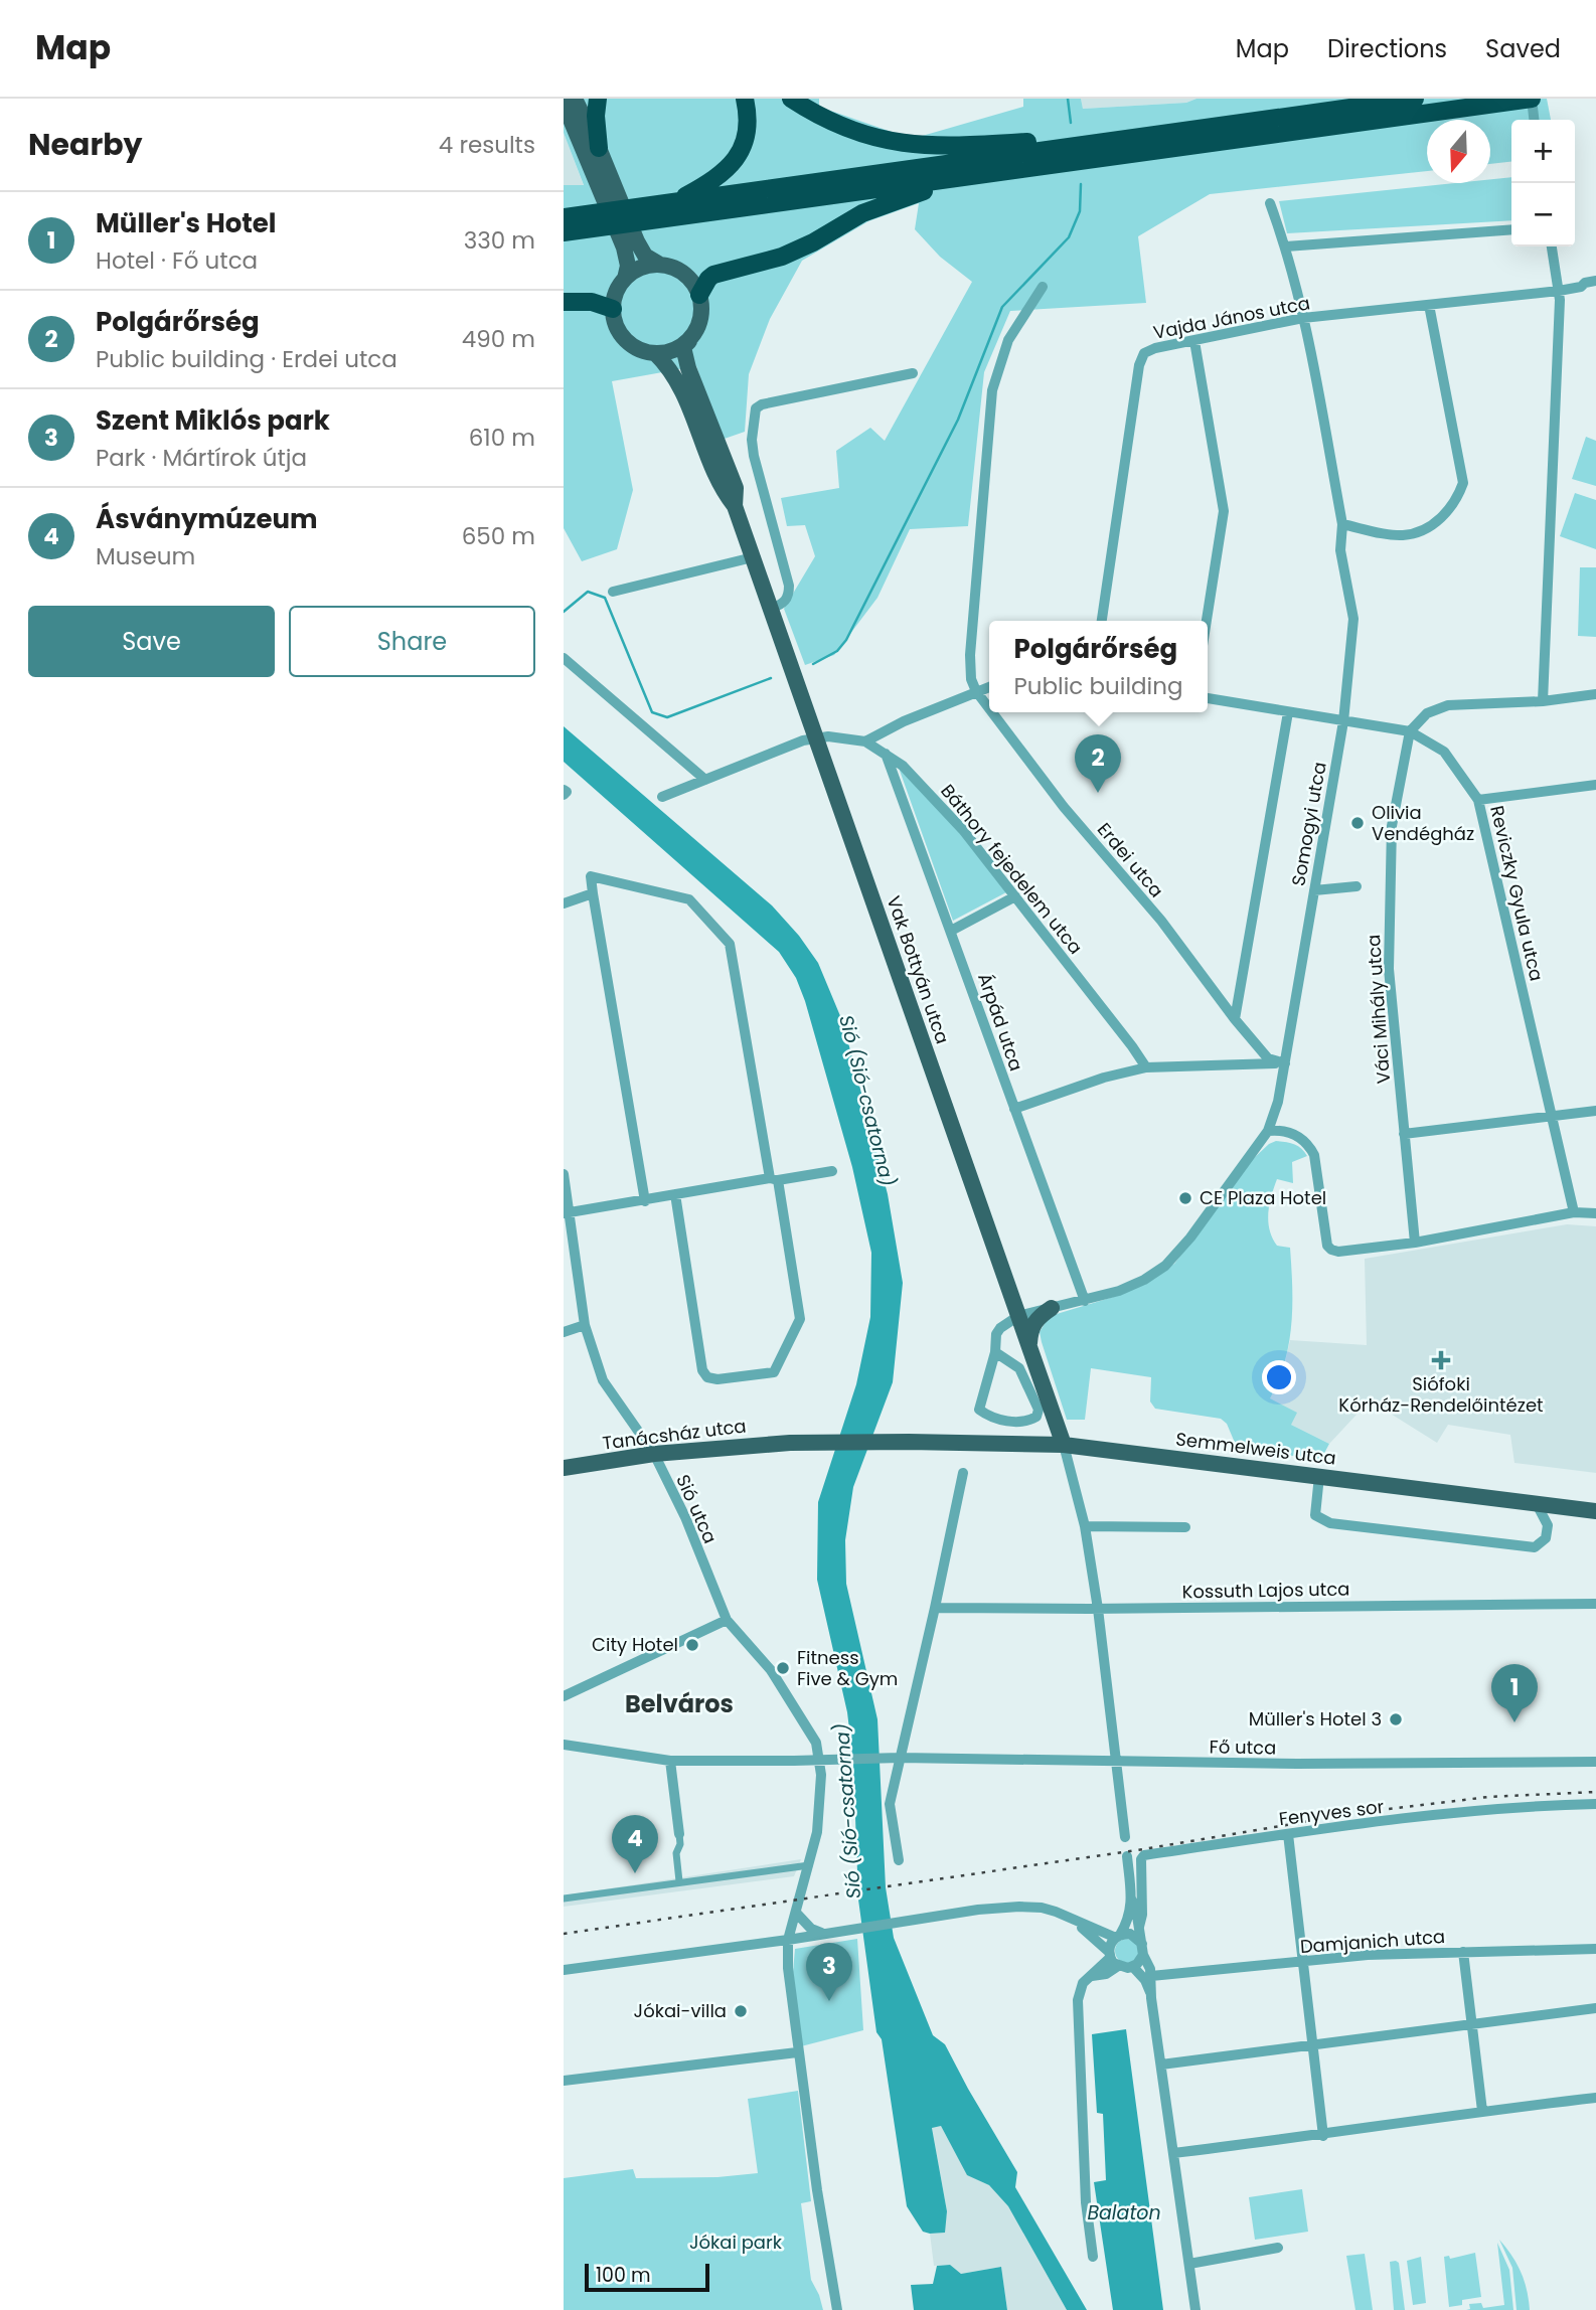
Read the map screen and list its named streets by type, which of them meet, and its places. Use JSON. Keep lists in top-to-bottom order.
{
  "streets": {
    "main road": ["Vak Bottyán utca", "Tanácsház utca", "Semmelweis utca"],
    "street": [
      "Vajda János utca",
      "Somogyi utca",
      "Erdei utca",
      "Báthory fejedelem utca",
      "Reviczky Gyula utca",
      "Váci Mihály utca",
      "Árpád utca",
      "Sió utca",
      "Kossuth Lajos utca",
      "Fő utca",
      "Fenyves sor",
      "Damjanich utca"
    ]
  },
  "crossings": [
    ["Vajda János utca", "Somogyi utca"],
    ["Somogyi utca", "Erdei utca"],
    ["Somogyi utca", "Reviczky Gyula utca"],
    ["Somogyi utca", "Vak Bottyán utca"],
    ["Somogyi utca", "Árpád utca"],
    ["Báthory fejedelem utca", "Vak Bottyán utca"],
    ["Báthory fejedelem utca", "Árpád utca"],
    ["Reviczky Gyula utca", "Váci Mihály utca"],
    ["Vak Bottyán utca", "Semmelweis utca"],
    ["Tanácsház utca", "Semmelweis utca"],
    ["Tanácsház utca", "Sió utca"],
    ["Sió utca", "Fő utca"]
  ],
  "districts": ["Belváros"],
  "water": ["Sió (Sió-csatorna)", "Balaton"],
  "parks": ["Jókai park"],
  "places": {
    "other": [
      "Olivia Vendégház",
      "CE Plaza Hotel",
      "City Hotel",
      "Fitness Five & Gym",
      "Müller's Hotel 3",
      "Jókai-villa"
    ],
    "health": ["Siófoki Kórház-Rendelőintézet"]
  },
  "scale_bar": "100 m",
  "north": "bottom",
  "page": {
    "header": "Map",
    "nav": ["Map", "Directions", "Saved"],
    "heading": ["Nearby", "4 results"],
    "map_buttons": ["+", "−"],
    "list": [
      {
        "mark": "1",
        "name": "Müller's Hotel",
        "note": "Hotel · Fő utca",
        "value": "330 m"
      },
      {
        "mark": "2",
        "name": "Polgárőrség",
        "note": "Public building · Erdei utca",
        "value": "490 m"
      },
      {
        "mark": "3",
        "name": "Szent Miklós park",
        "note": "Park · Mártírok útja",
        "value": "610 m"
      },
      {
        "mark": "4",
        "name": "Ásványmúzeum",
        "note": "Museum",
        "value": "650 m"
      }
    ],
    "buttons": ["Save", "Share"],
    "popup": ["Polgárőrség", "Public building"],
    "pins": [
      "2",
      "1",
      "4",
      "3"
    ],
    "scale": "100 m"
  }
}
